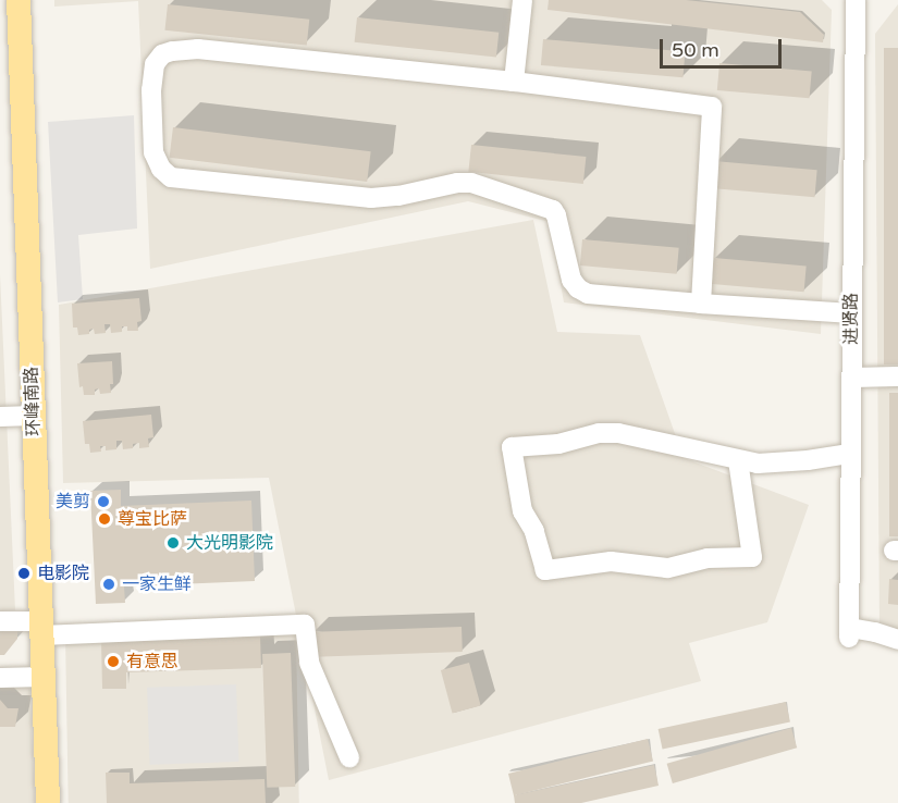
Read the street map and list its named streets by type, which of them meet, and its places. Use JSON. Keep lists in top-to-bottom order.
{
  "streets": {
    "main road": ["环峰南路"],
    "street": ["进贤路"]
  },
  "places": [
    "美剪",
    "尊宝比萨",
    "大光明影院",
    "电影院",
    "一家生鲜",
    "有意思"
  ],
  "scale_bar": "50 m"
}
